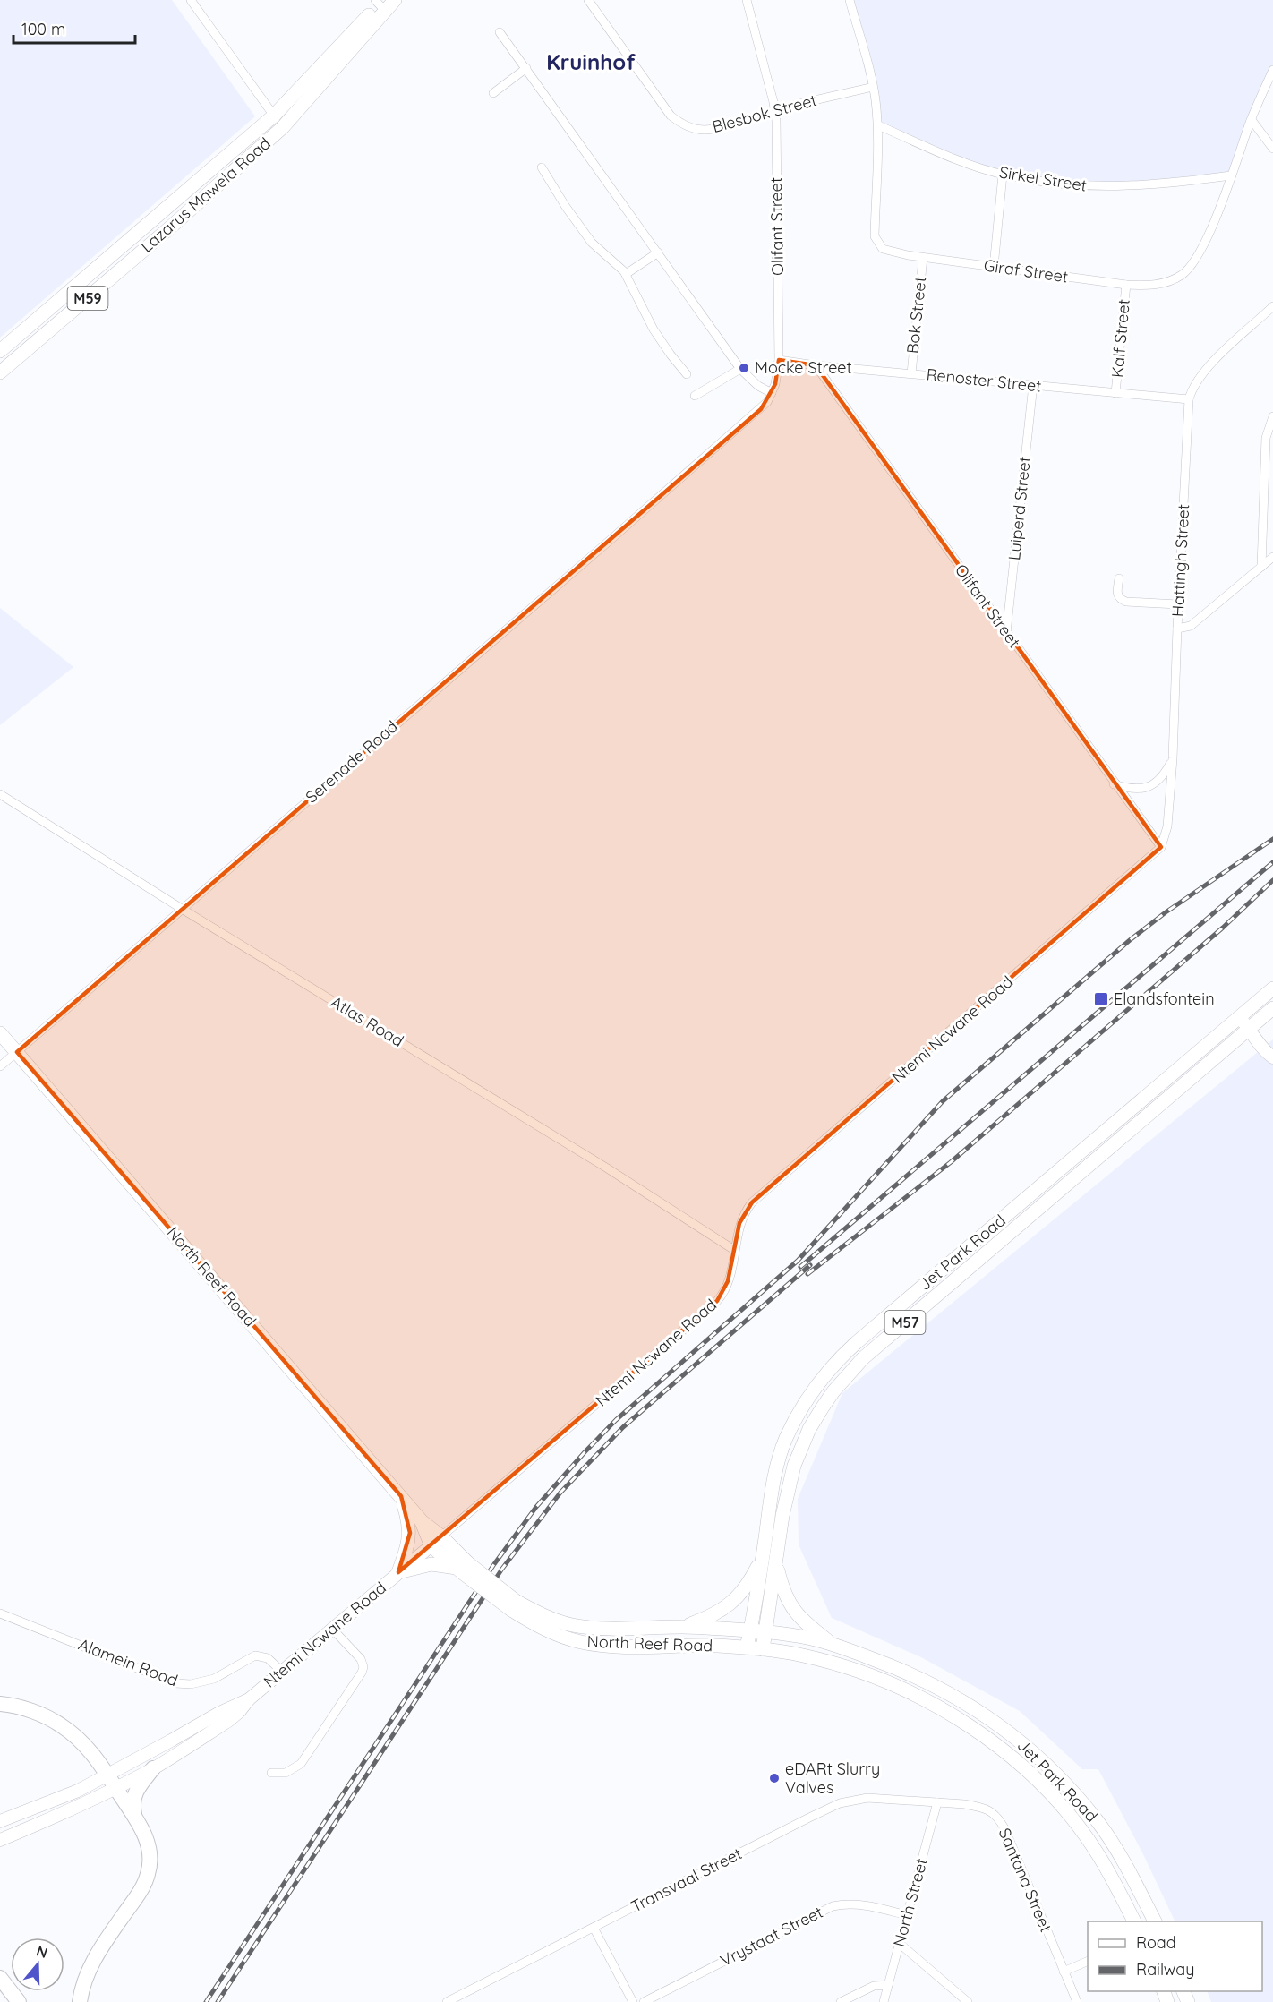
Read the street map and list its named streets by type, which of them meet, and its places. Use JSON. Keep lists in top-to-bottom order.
{
  "streets": {
    "main road": [
      "Lazarus Mawela Road",
      "M59",
      "Ntemi Ncwane Road",
      "Jet Park Road",
      "North Reef Road",
      "M57"
    ],
    "street": [
      "Blesbok Street",
      "Sirkel Street",
      "Olifant Street",
      "Giraf Street",
      "Bok Street",
      "Kalf Street",
      "Renoster Street",
      "Luiperd Street",
      "Hattingh Street",
      "Serenade Road",
      "Atlas Road",
      "Alamein Road",
      "Transvaal Street",
      "Santana Street",
      "North Street",
      "Vrystaat Street"
    ]
  },
  "crossings": [
    ["Blesbok Street", "Olifant Street"],
    ["Sirkel Street", "Giraf Street"],
    ["Olifant Street", "Renoster Street"],
    ["Olifant Street", "Luiperd Street"],
    ["Olifant Street", "Hattingh Street"],
    ["Olifant Street", "Serenade Road"],
    ["Olifant Street", "Ntemi Ncwane Road"],
    ["Giraf Street", "Bok Street"],
    ["Giraf Street", "Kalf Street"],
    ["Bok Street", "Renoster Street"],
    ["Kalf Street", "Renoster Street"],
    ["Renoster Street", "Luiperd Street"],
    ["Renoster Street", "Hattingh Street"],
    ["Hattingh Street", "Ntemi Ncwane Road"],
    ["Serenade Road", "Atlas Road"],
    ["Serenade Road", "North Reef Road"],
    ["Atlas Road", "Ntemi Ncwane Road"],
    ["Ntemi Ncwane Road", "North Reef Road"],
    ["Ntemi Ncwane Road", "Alamein Road"],
    ["Jet Park Road", "North Reef Road"],
    ["Transvaal Street", "Santana Street"],
    ["Transvaal Street", "North Street"],
    ["Santana Street", "North Street"],
    ["North Street", "Vrystaat Street"]
  ],
  "districts": ["Kruinhof"],
  "places": {
    "other": ["Mocke Street", "eDARt Slurry Valves"],
    "transit": ["Elandsfontein"]
  },
  "legend": ["Road", "Railway"],
  "scale_bar": "100 m",
  "north": "top"
}
